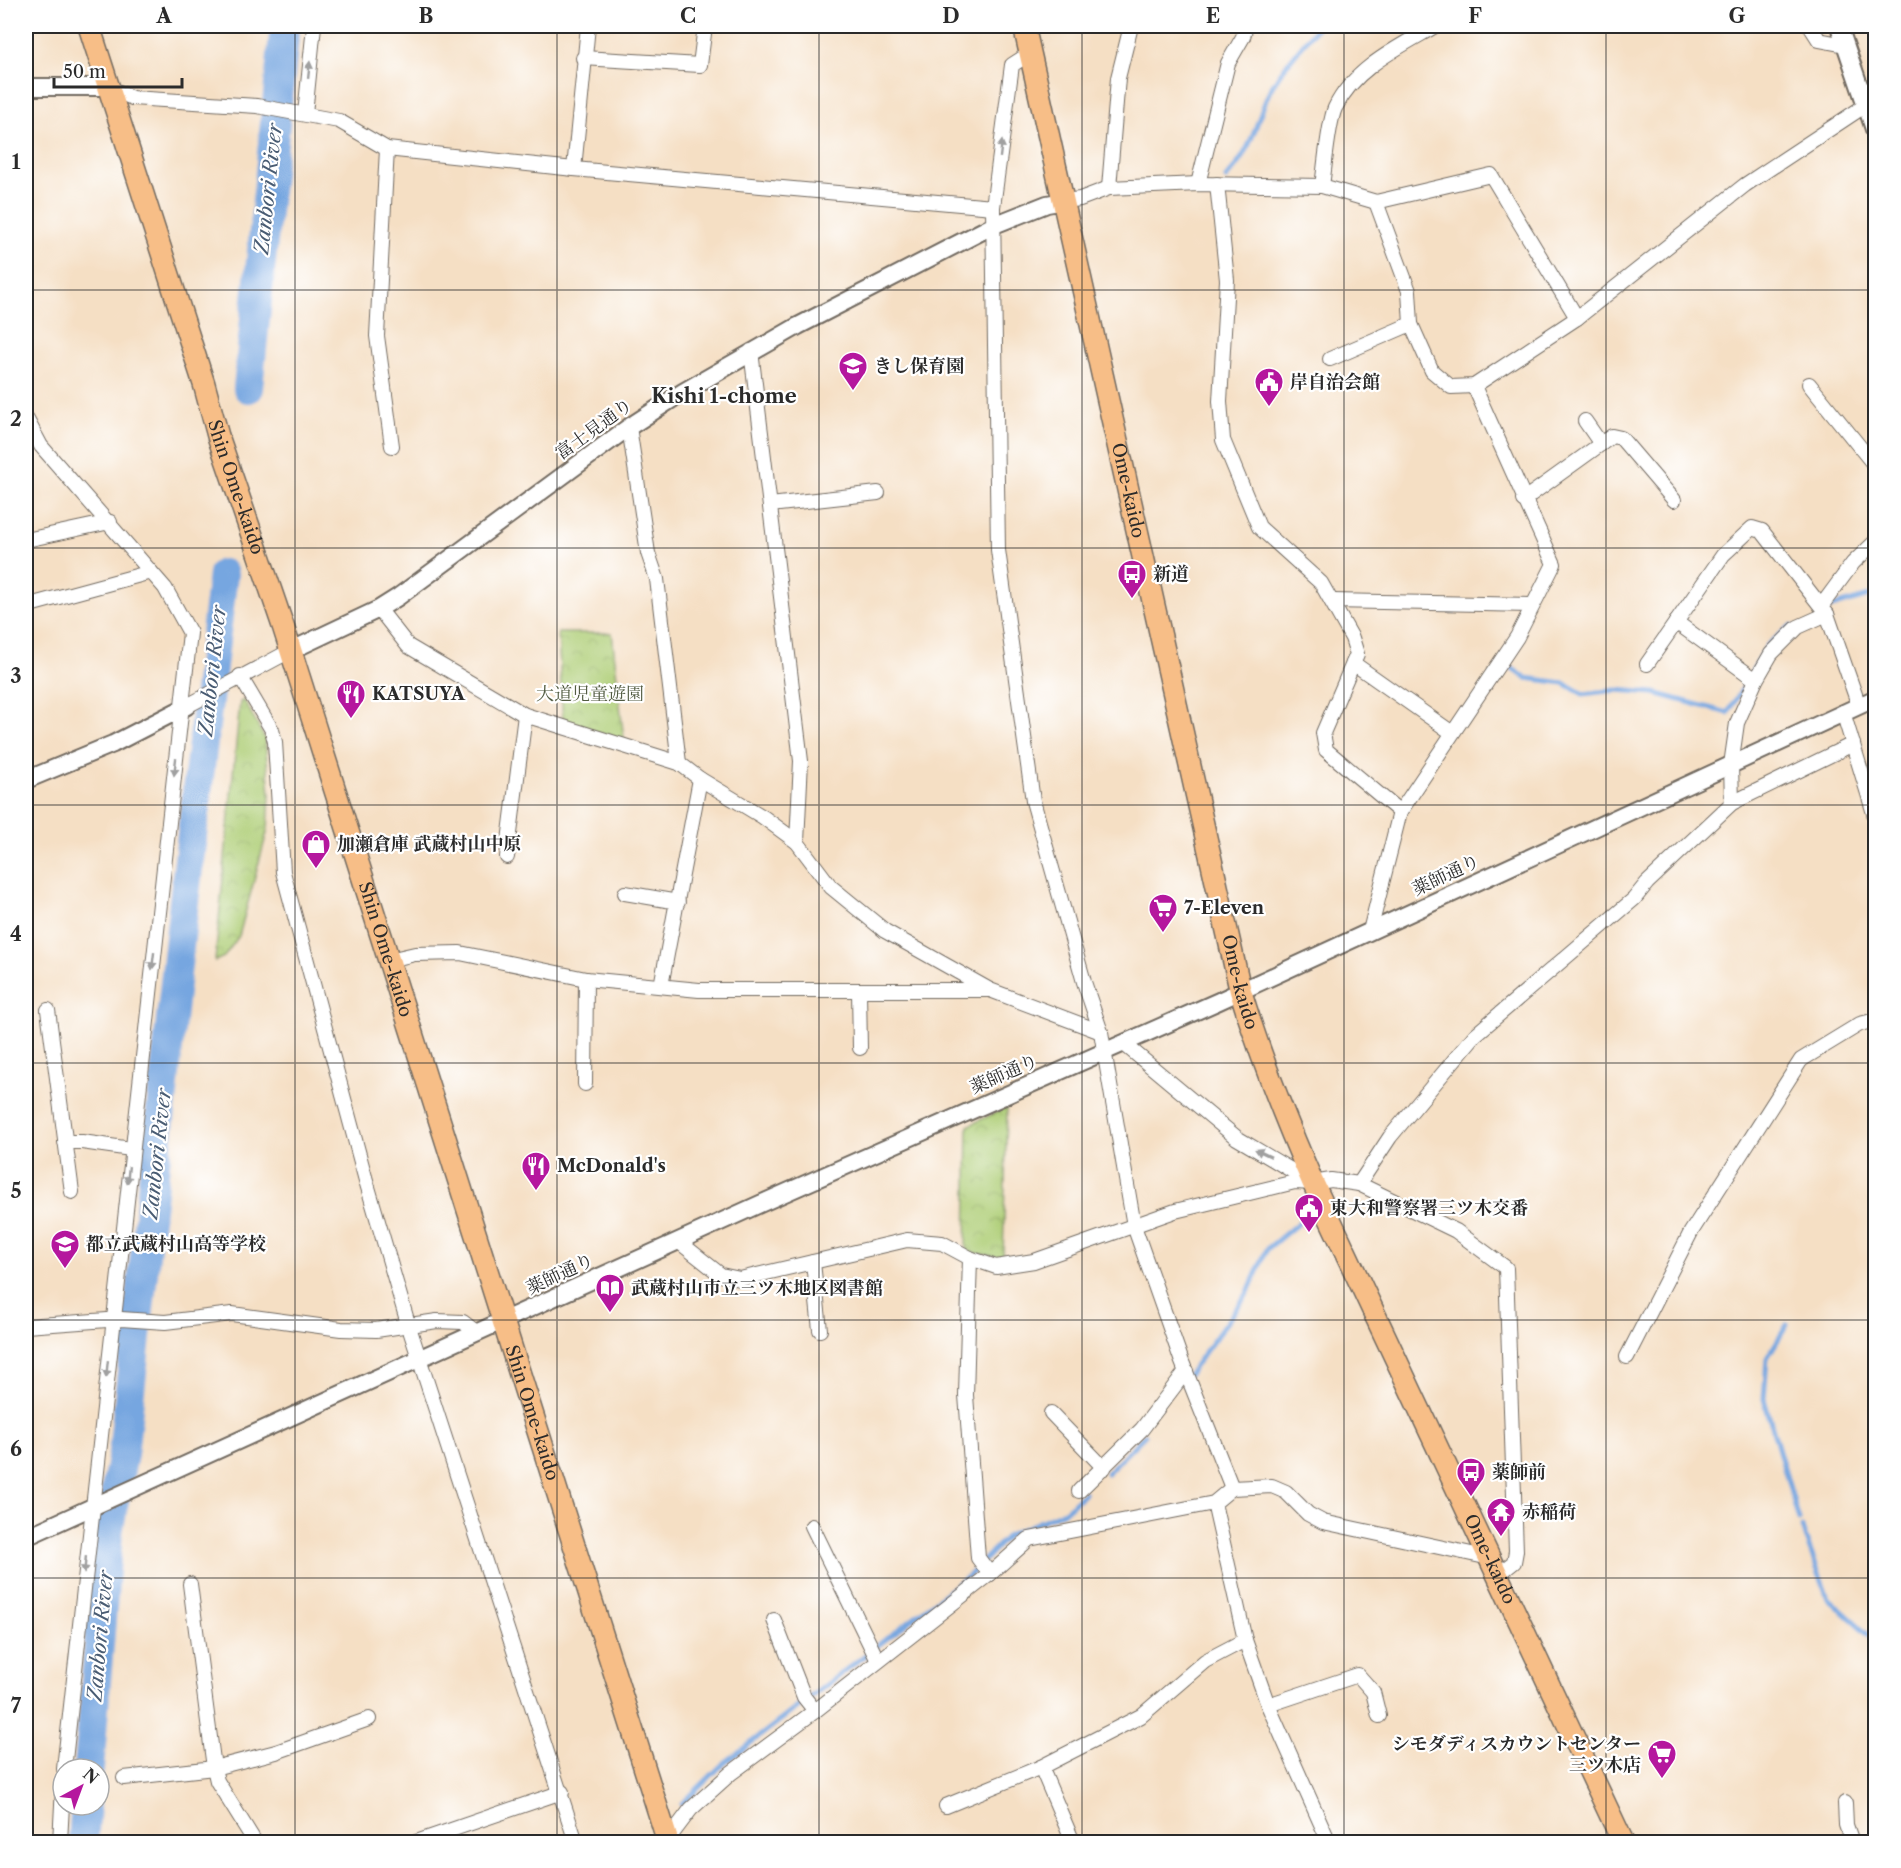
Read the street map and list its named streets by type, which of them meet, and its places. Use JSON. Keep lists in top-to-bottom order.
{
  "streets": {
    "main road": ["Shin Ome-kaido", "Ome-kaido"],
    "street": ["富士見通り", "薬師通り"]
  },
  "crossings": [
    ["富士見通り", "Shin Ome-kaido"],
    ["富士見通り", "Ome-kaido"],
    ["Shin Ome-kaido", "薬師通り"],
    ["Ome-kaido", "薬師通り"]
  ],
  "districts": ["Kishi 1-chome"],
  "water": ["Zanbori River"],
  "parks": ["大道児童遊園"],
  "places": {
    "school or university": ["きし保育園", "都立武蔵村山高等学校"],
    "public building": ["岸自治会館", "東大和警察署三ツ木交番"],
    "bus stop": ["新道", "薬師前"],
    "restaurant": ["KATSUYA", "McDonald's"],
    "shop": ["加瀬倉庫 武蔵村山中原"],
    "supermarket": ["7-Eleven", "シモダディスカウントセンター 三ツ木店"],
    "library": ["武蔵村山市立三ツ木地区図書館"],
    "temple": ["赤稲荷"]
  },
  "scale_bar": "50 m",
  "north": "top right",
  "grid": {
    "columns": [
      "A",
      "B",
      "C",
      "D",
      "E",
      "F",
      "G"
    ],
    "rows": [
      "1",
      "2",
      "3",
      "4",
      "5",
      "6",
      "7"
    ]
  }
}
